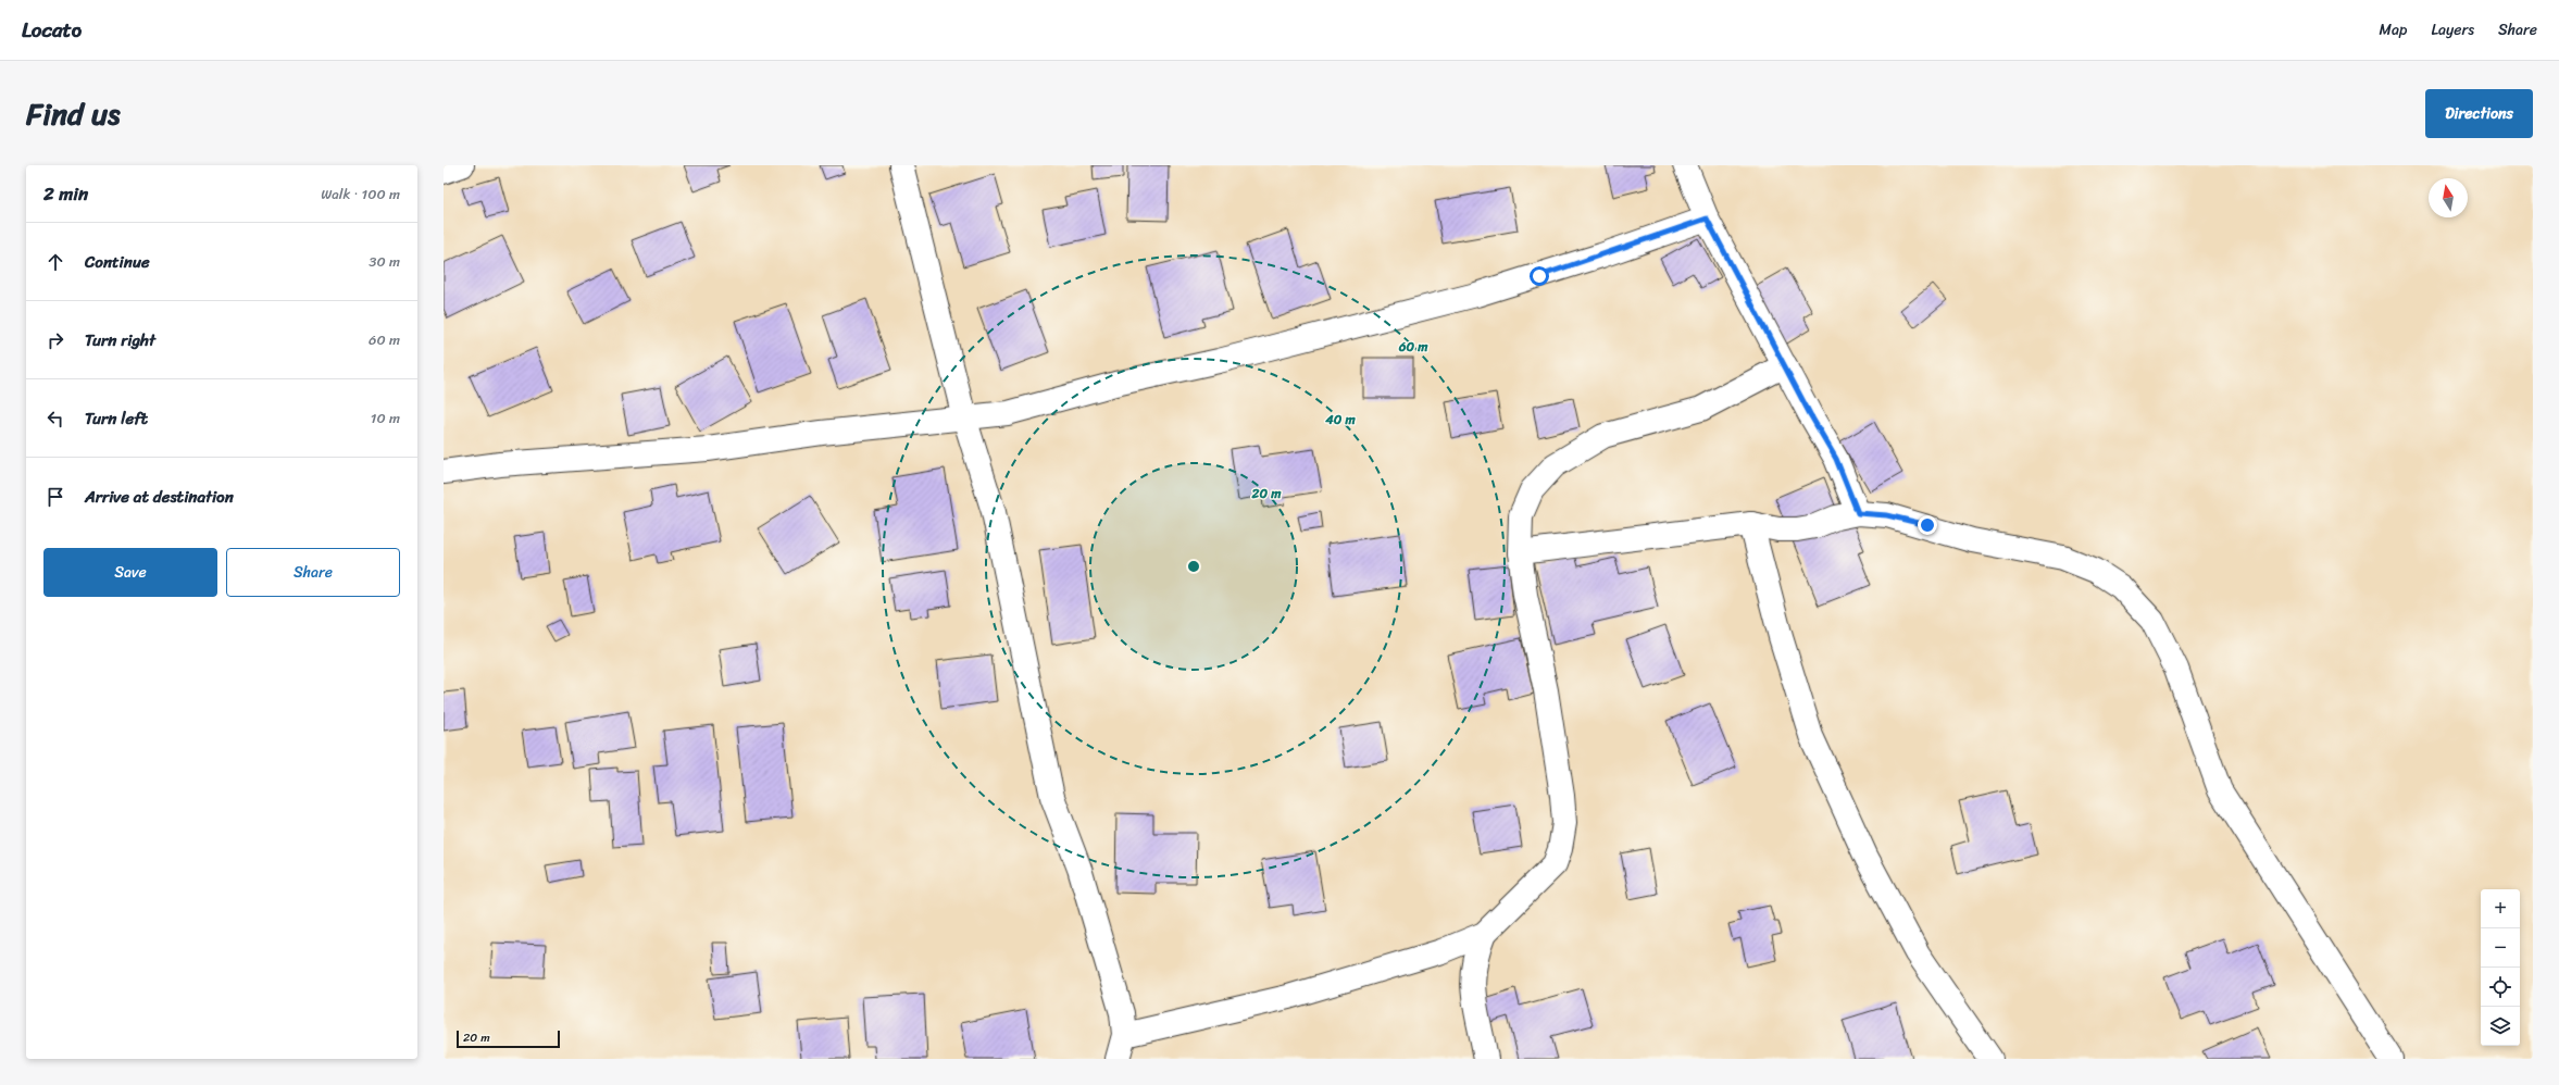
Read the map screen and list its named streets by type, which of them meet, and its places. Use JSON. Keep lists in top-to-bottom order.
{
  "scale_bar": "20 m",
  "north": "top",
  "page": {
    "header": "Locato",
    "nav": ["Map", "Layers", "Share"],
    "title": "Find us",
    "buttons": [
      "Directions",
      ["Save", "Share"]
    ],
    "heading": ["2 min", "Walk · 100 m"],
    "list": [
      ["Continue", "30 m"],
      ["Turn right", "60 m"],
      ["Turn left", "10 m"],
      "Arrive at destination"
    ],
    "map_buttons": ["+", "−"],
    "scale": "20 m"
  },
  "rings": ["60 m", "40 m", "20 m"]
}
